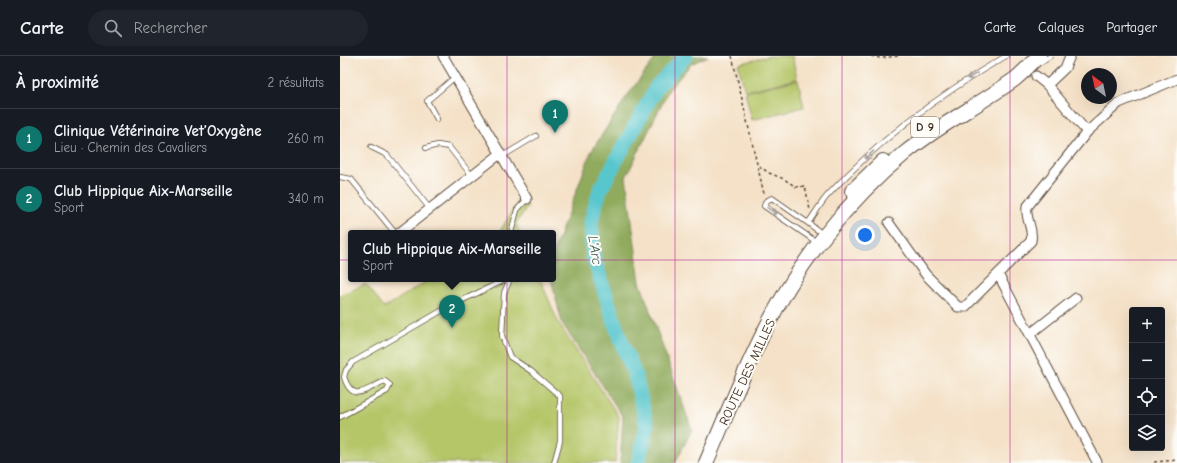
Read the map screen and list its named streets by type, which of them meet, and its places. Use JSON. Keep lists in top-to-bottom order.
{
  "streets": {
    "main road": ["D 9", "ROUTE DES MILLES"]
  },
  "water": ["L'Arc"],
  "north": "top left",
  "page": {
    "header": "Carte",
    "search": "Rechercher",
    "nav": ["Carte", "Calques", "Partager"],
    "heading": ["À proximité", "2 résultats"],
    "pins": ["1", "2"],
    "list": [
      {
        "mark": "1",
        "name": "Clinique Vétérinaire Vet’Oxygène",
        "note": "Lieu · Chemin des Cavaliers",
        "value": "260 m"
      },
      {
        "mark": "2",
        "name": "Club Hippique Aix-Marseille",
        "note": "Sport",
        "value": "340 m"
      }
    ],
    "popup": ["Club Hippique Aix-Marseille", "Sport"],
    "map_buttons": ["+", "−"]
  }
}
